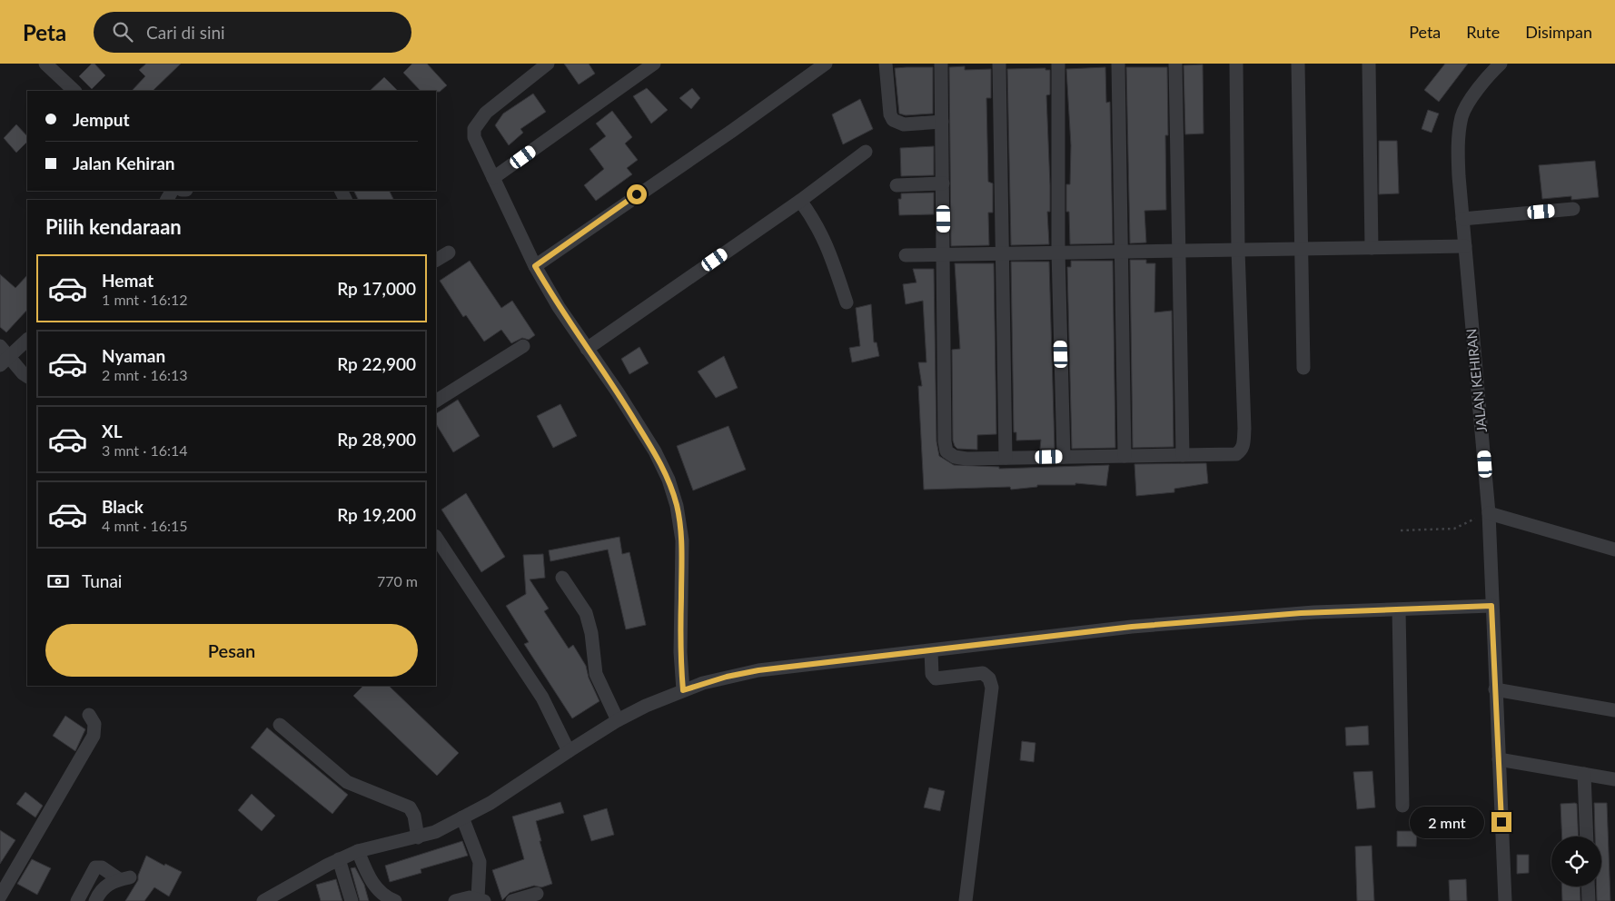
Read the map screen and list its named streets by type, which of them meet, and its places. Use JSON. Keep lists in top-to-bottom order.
{
  "streets": {
    "street": ["JALAN KEHIRAN"]
  },
  "page": {
    "header": "Peta",
    "search": "Cari di sini",
    "nav": ["Peta", "Rute", "Disimpan"],
    "banner": ["Jemput", "Jalan Kehiran"],
    "heading": "Pilih kendaraan",
    "list": [
      {
        "name": "Hemat",
        "note": "1 mnt · 16:12",
        "value": "Rp 17,000"
      },
      {
        "name": "Nyaman",
        "note": "2 mnt · 16:13",
        "value": "Rp 22,900"
      },
      {
        "name": "XL",
        "note": "3 mnt · 16:14",
        "value": "Rp 28,900"
      },
      {
        "name": "Black",
        "note": "4 mnt · 16:15",
        "value": "Rp 19,200"
      }
    ],
    "pay": ["Tunai", "770 m"],
    "buttons": "Pesan",
    "bubble": "2 mnt"
  }
}
